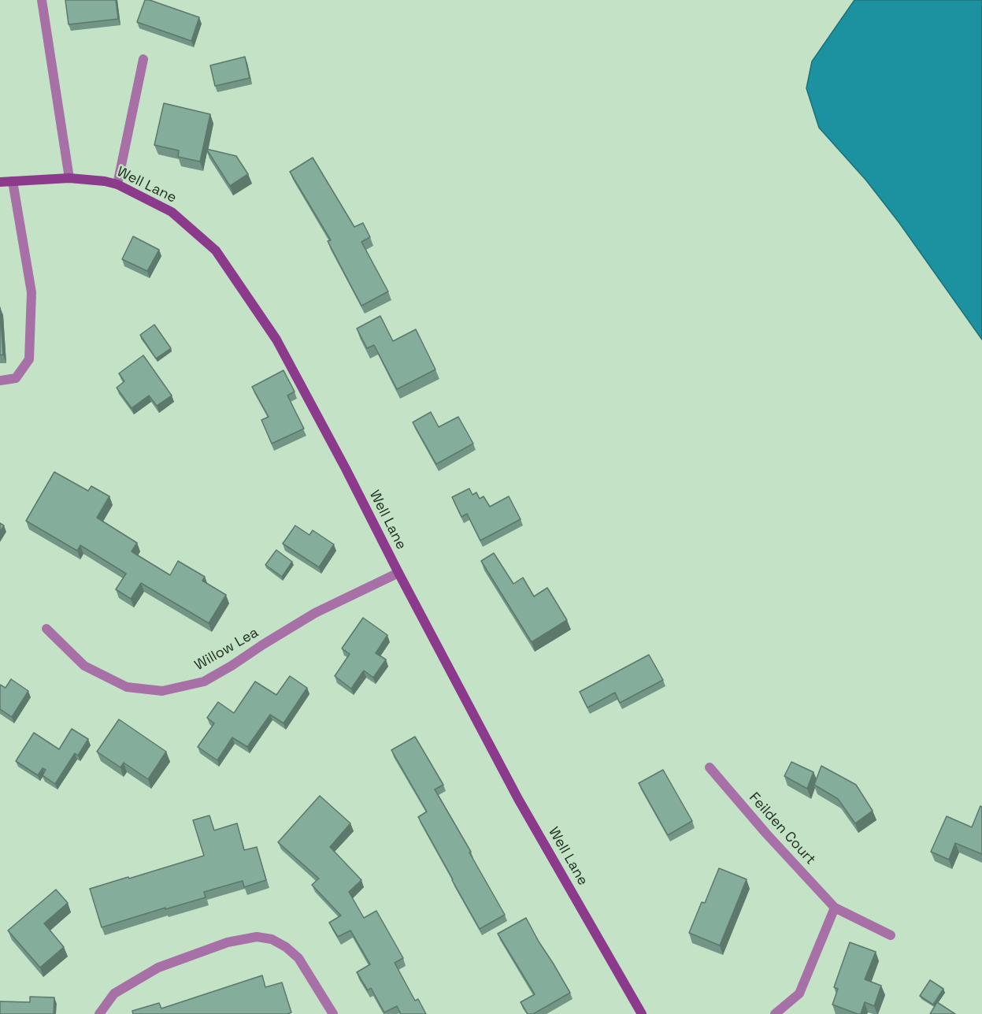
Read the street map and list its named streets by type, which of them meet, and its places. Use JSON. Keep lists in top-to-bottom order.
{
  "streets": {
    "street": ["Well Lane", "Willow Lea", "Feilden Court"]
  },
  "crossings": [
    ["Well Lane", "Willow Lea"]
  ]
}
